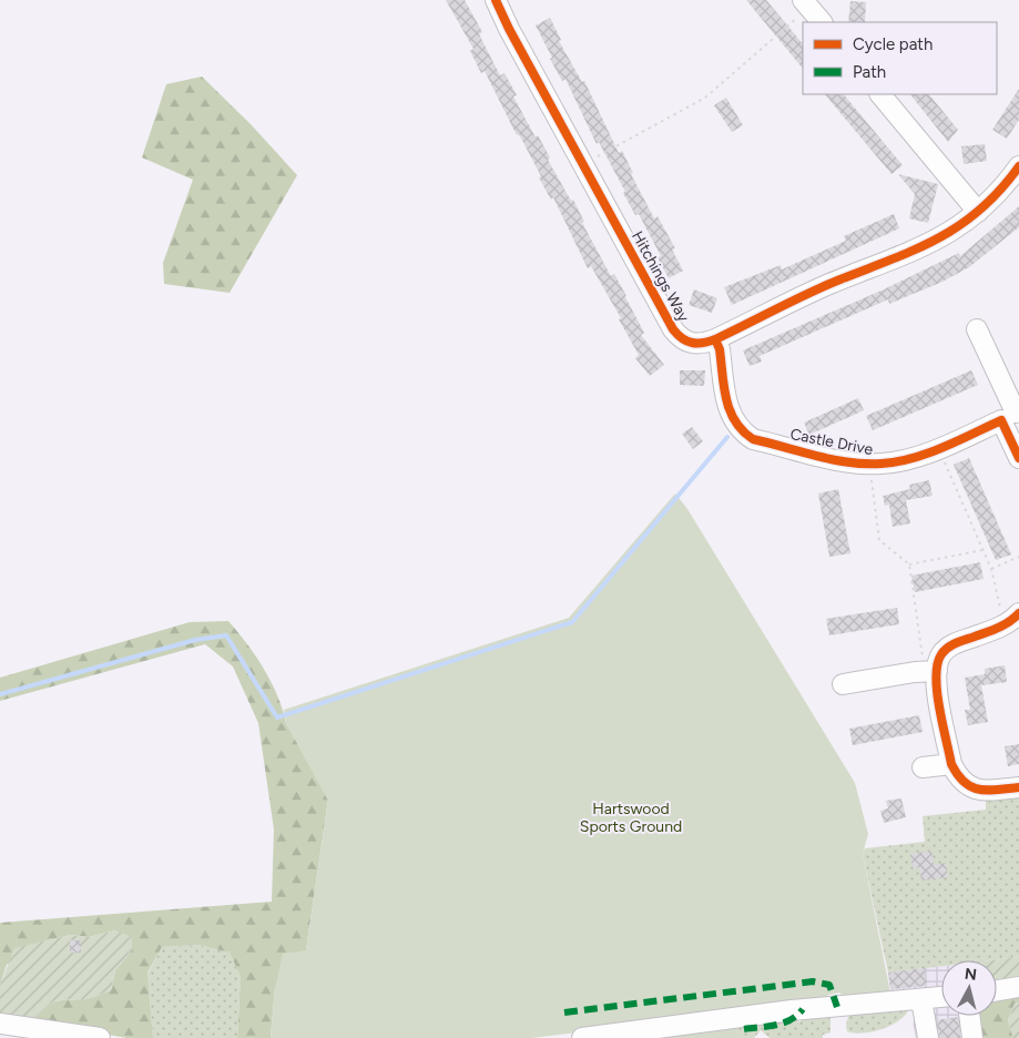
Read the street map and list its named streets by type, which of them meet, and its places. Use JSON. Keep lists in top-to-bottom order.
{
  "streets": {
    "street": ["Hitchings Way", "Castle Drive"]
  },
  "crossings": [
    ["Hitchings Way", "Castle Drive"]
  ],
  "parks": ["Hartswood Sports Ground"],
  "legend": ["Cycle path", "Path"],
  "north": "top"
}
